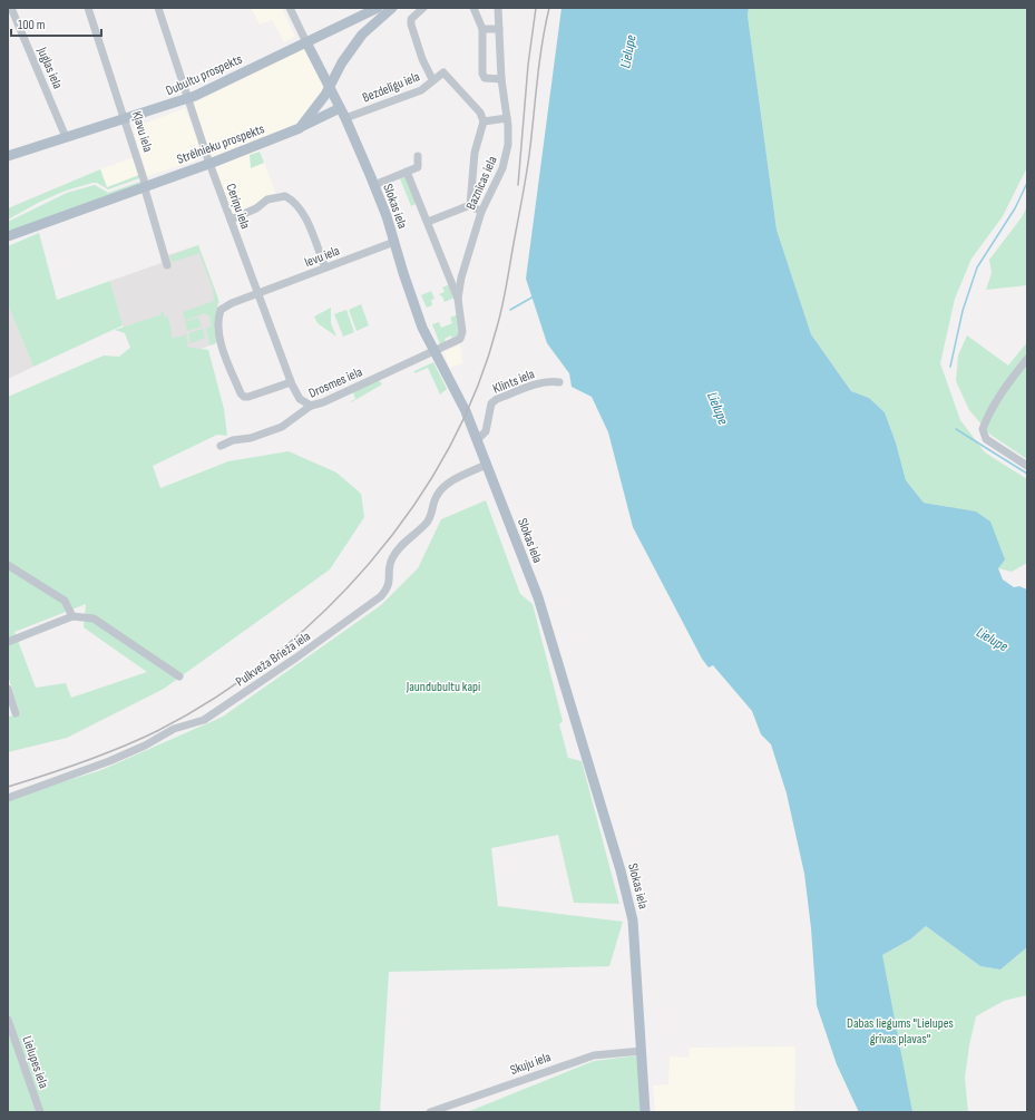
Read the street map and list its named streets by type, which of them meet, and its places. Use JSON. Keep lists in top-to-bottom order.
{
  "streets": {
    "main road": ["Dubultu prospekts", "Strēlnieku prospekts", "Slokas iela"],
    "street": [
      "Juglas iela",
      "Bezdelīgu iela",
      "Kļavu iela",
      "Baznīcas iela",
      "Ceriņu iela",
      "Ievu iela",
      "Klints iela",
      "Drosmes iela",
      "Pulkveža Brieža iela",
      "Lielupes iela",
      "Skuju iela"
    ]
  },
  "crossings": [
    ["Juglas iela", "Dubultu prospekts"],
    ["Dubultu prospekts", "Kļavu iela"],
    ["Dubultu prospekts", "Ceriņu iela"],
    ["Dubultu prospekts", "Slokas iela"],
    ["Bezdelīgu iela", "Slokas iela"],
    ["Kļavu iela", "Strēlnieku prospekts"],
    ["Strēlnieku prospekts", "Ceriņu iela"],
    ["Strēlnieku prospekts", "Slokas iela"],
    ["Baznīcas iela", "Drosmes iela"],
    ["Ceriņu iela", "Ievu iela"],
    ["Ceriņu iela", "Drosmes iela"],
    ["Slokas iela", "Ievu iela"],
    ["Slokas iela", "Klints iela"],
    ["Slokas iela", "Drosmes iela"],
    ["Slokas iela", "Pulkveža Brieža iela"],
    ["Slokas iela", "Skuju iela"]
  ],
  "water": ["Lielupe"],
  "parks": ["Jaundubultu kapi", "Dabas liegums \"Lielupes grīvas pļavas\""],
  "scale_bar": "100 m"
}
